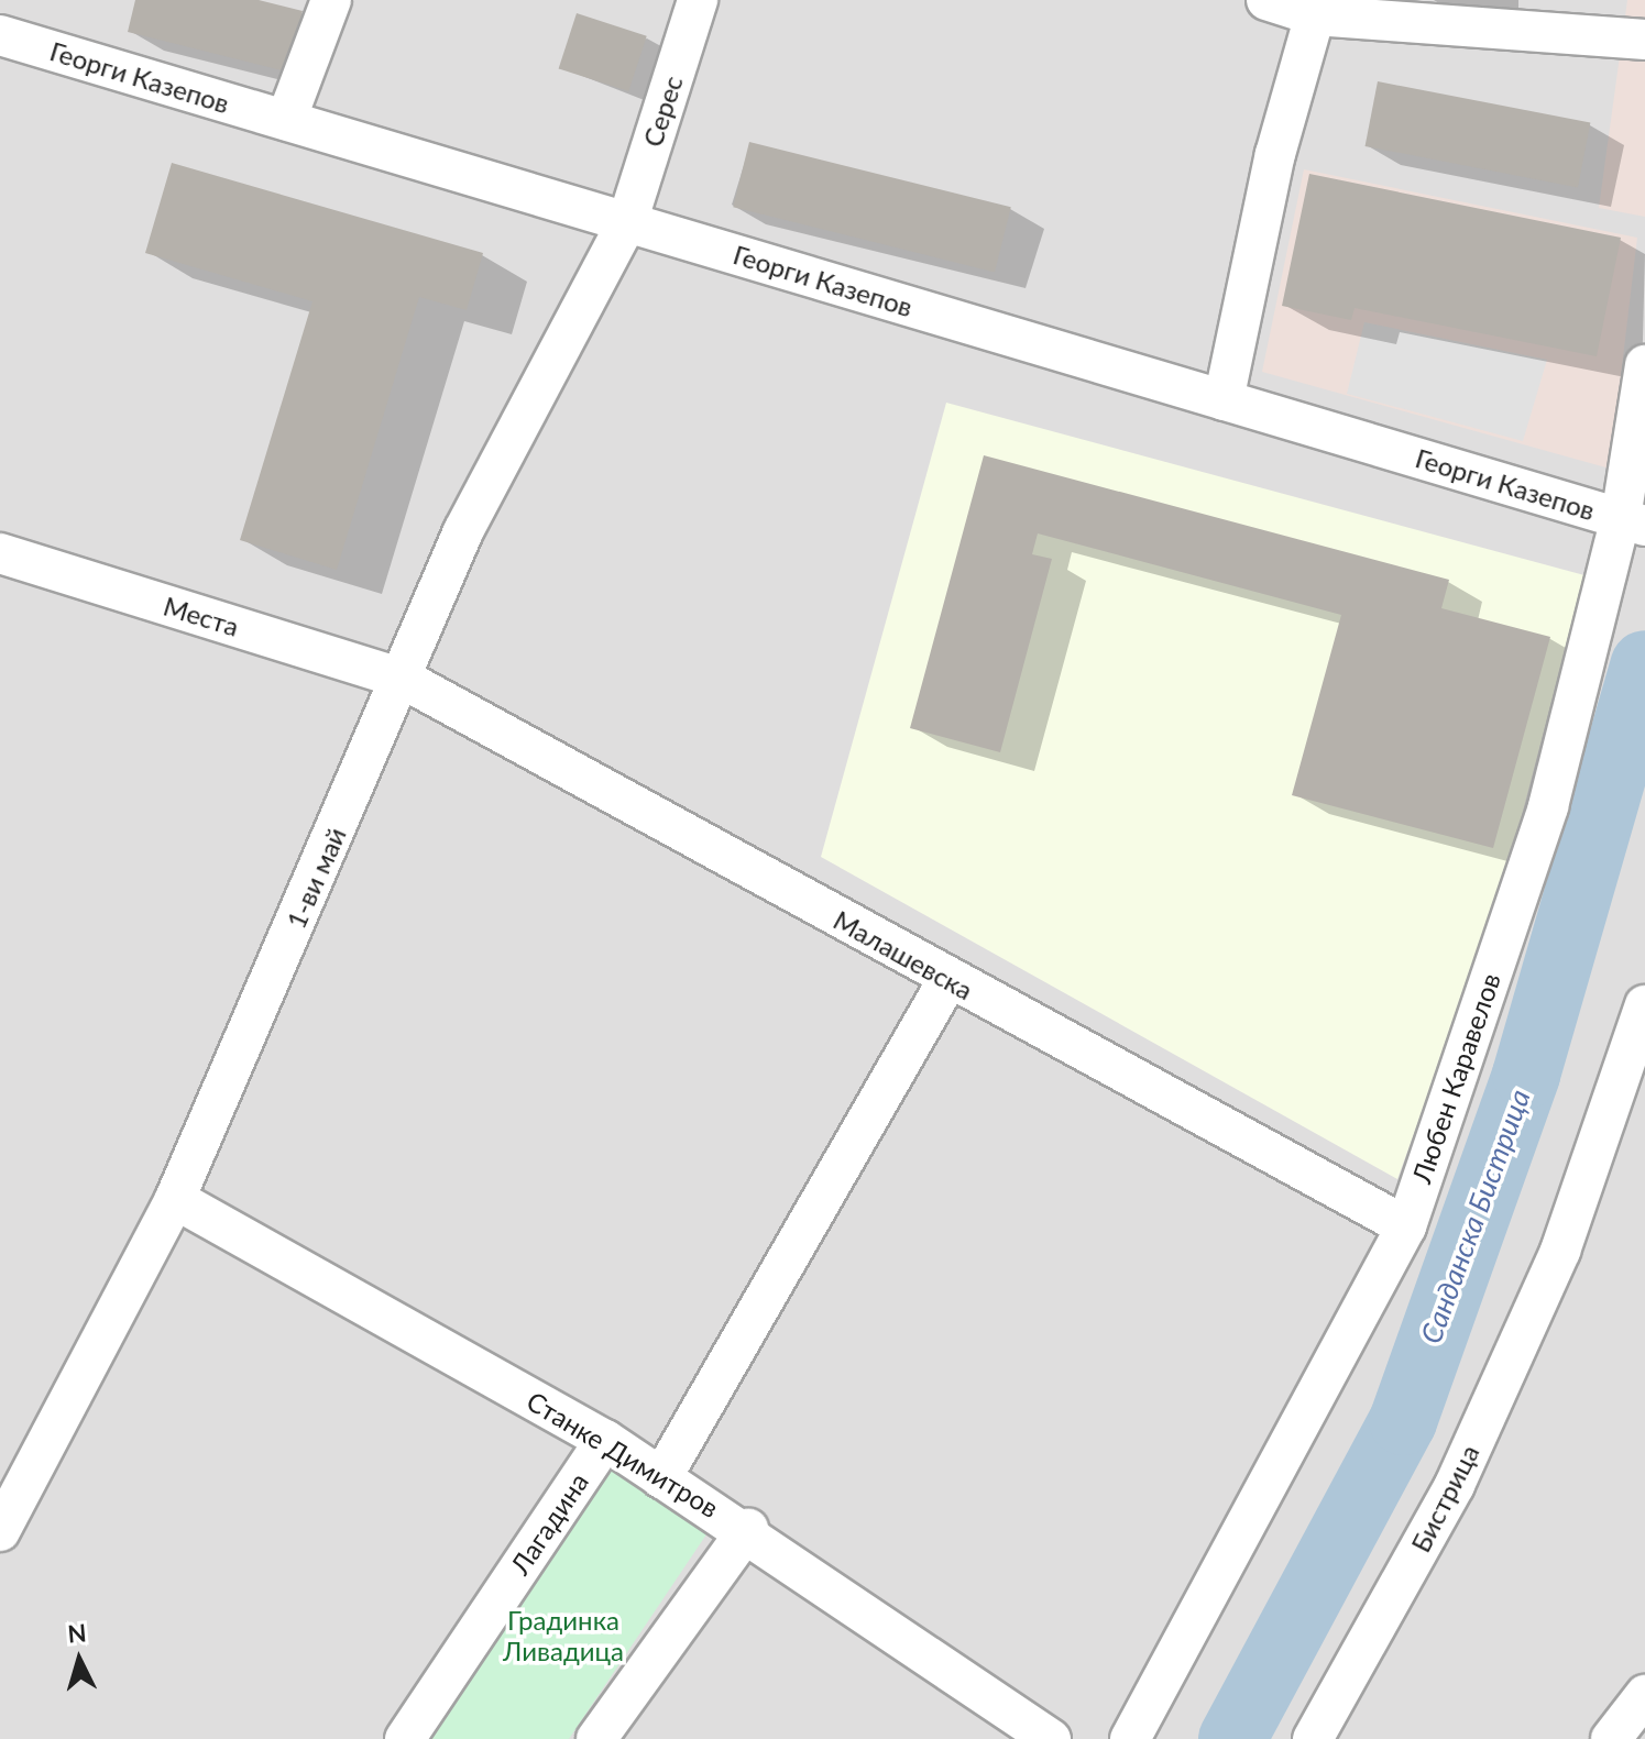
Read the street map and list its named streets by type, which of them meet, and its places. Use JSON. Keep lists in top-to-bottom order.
{
  "streets": {
    "street": [
      "Георги Казепов",
      "Серес",
      "Места",
      "1-ви май",
      "Малашевска",
      "Любен Каравелов",
      "Станке Димитров",
      "Бистрица",
      "Лагадина"
    ]
  },
  "crossings": [
    ["Георги Казепов", "Серес"],
    ["Георги Казепов", "1-ви май"],
    ["Георги Казепов", "Любен Каравелов"],
    ["Серес", "1-ви май"],
    ["Места", "1-ви май"],
    ["Места", "Малашевска"],
    ["1-ви май", "Малашевска"],
    ["1-ви май", "Станке Димитров"],
    ["Малашевска", "Любен Каравелов"],
    ["Станке Димитров", "Лагадина"]
  ],
  "water": ["Санданска Бистрица"],
  "parks": ["Градинка Ливадица"],
  "north": "top"
}
